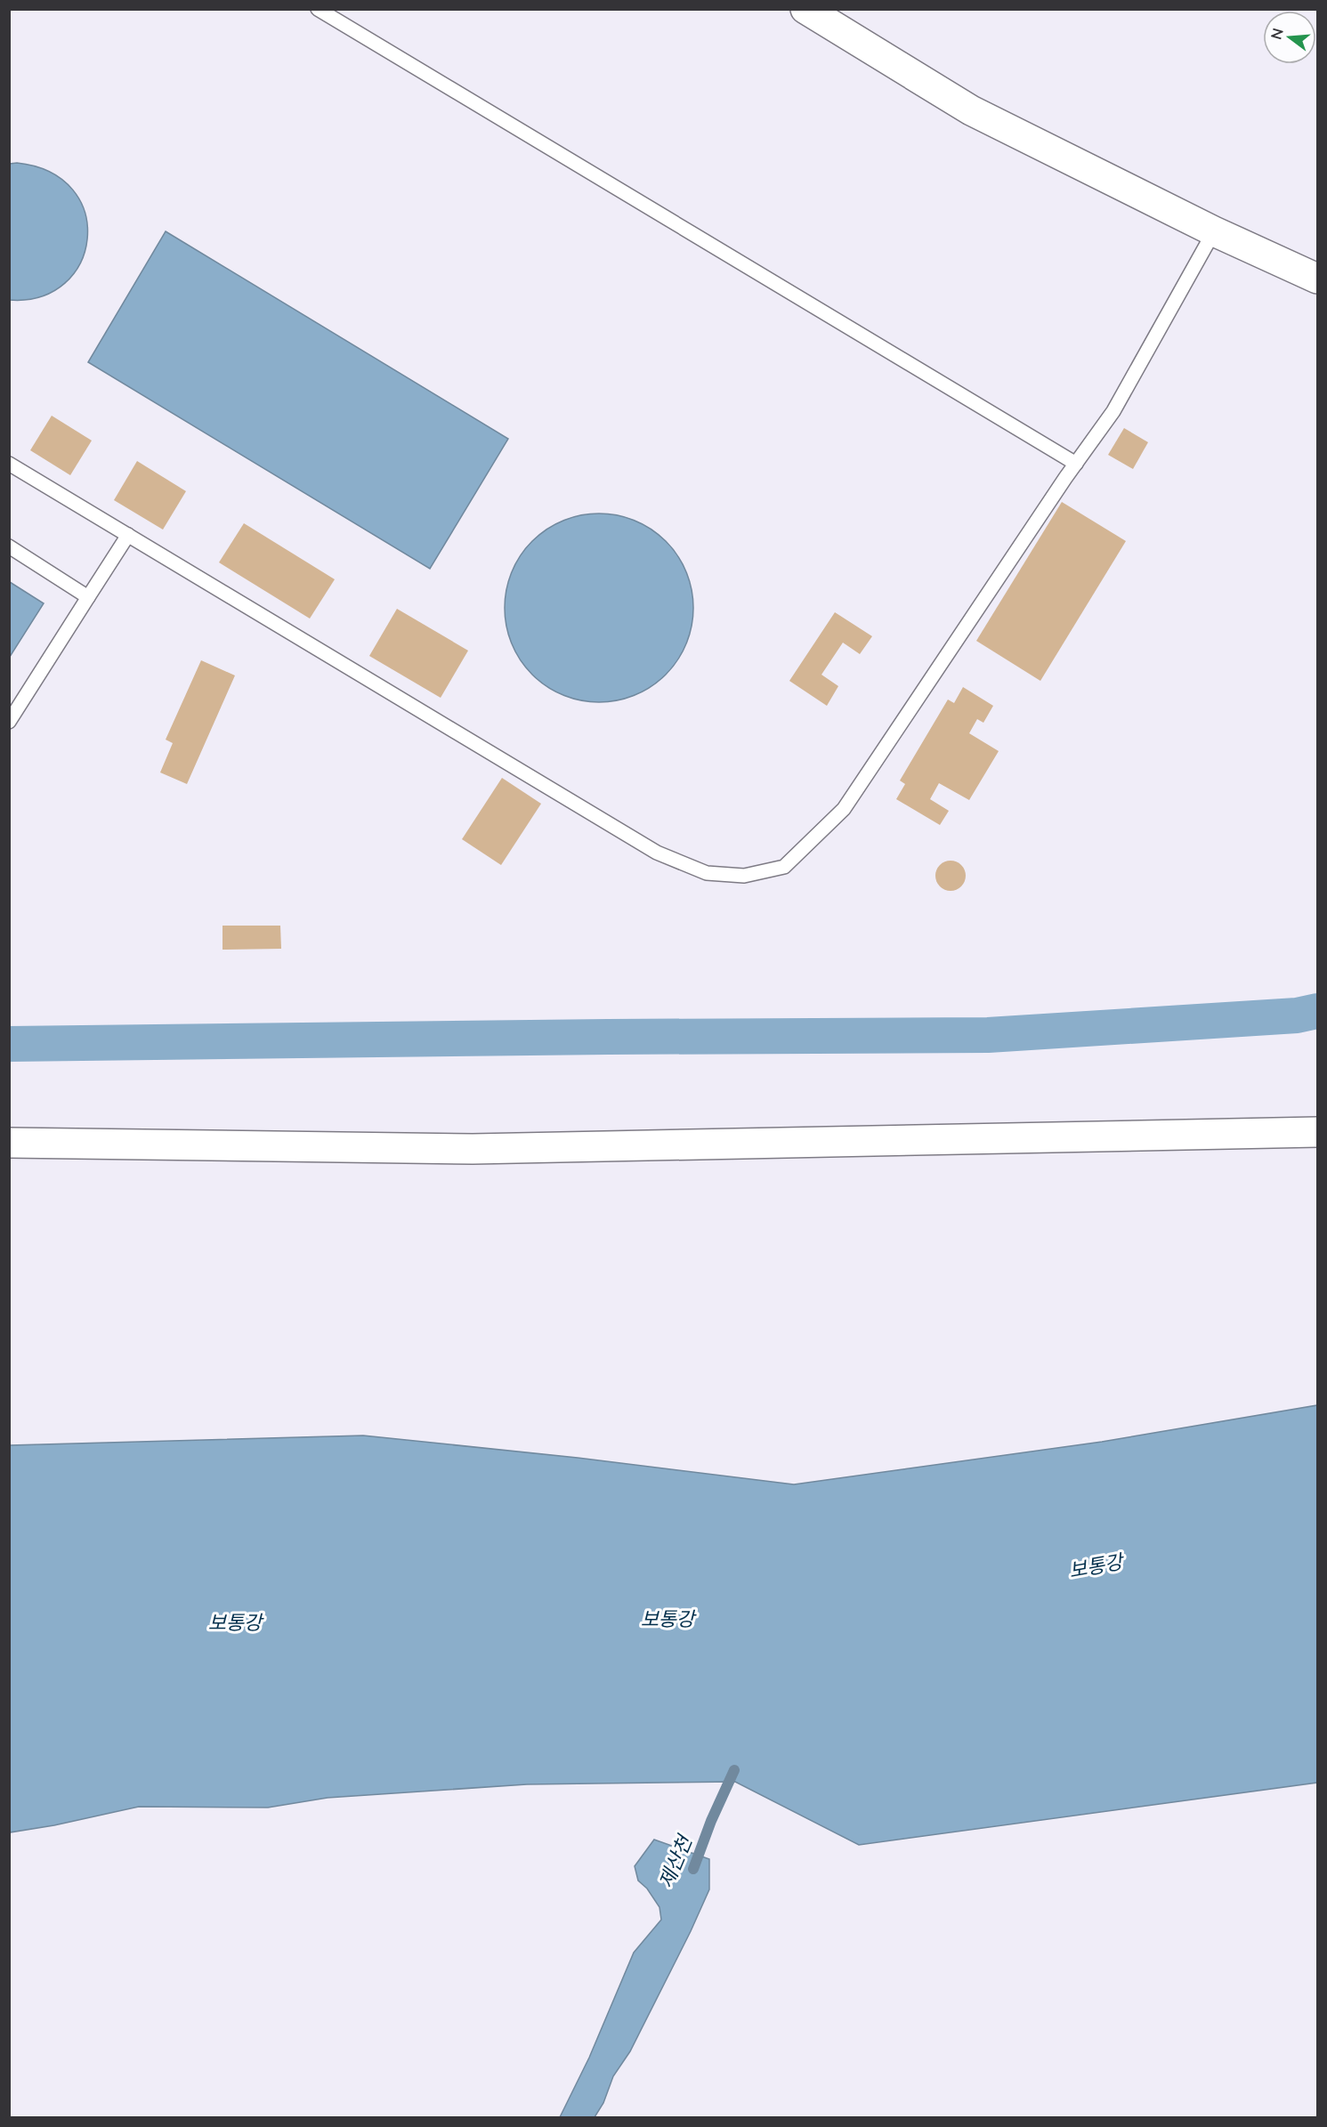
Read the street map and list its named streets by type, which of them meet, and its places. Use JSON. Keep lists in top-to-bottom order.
{
  "water": ["보통강", "제산천"],
  "north": "left"
}
